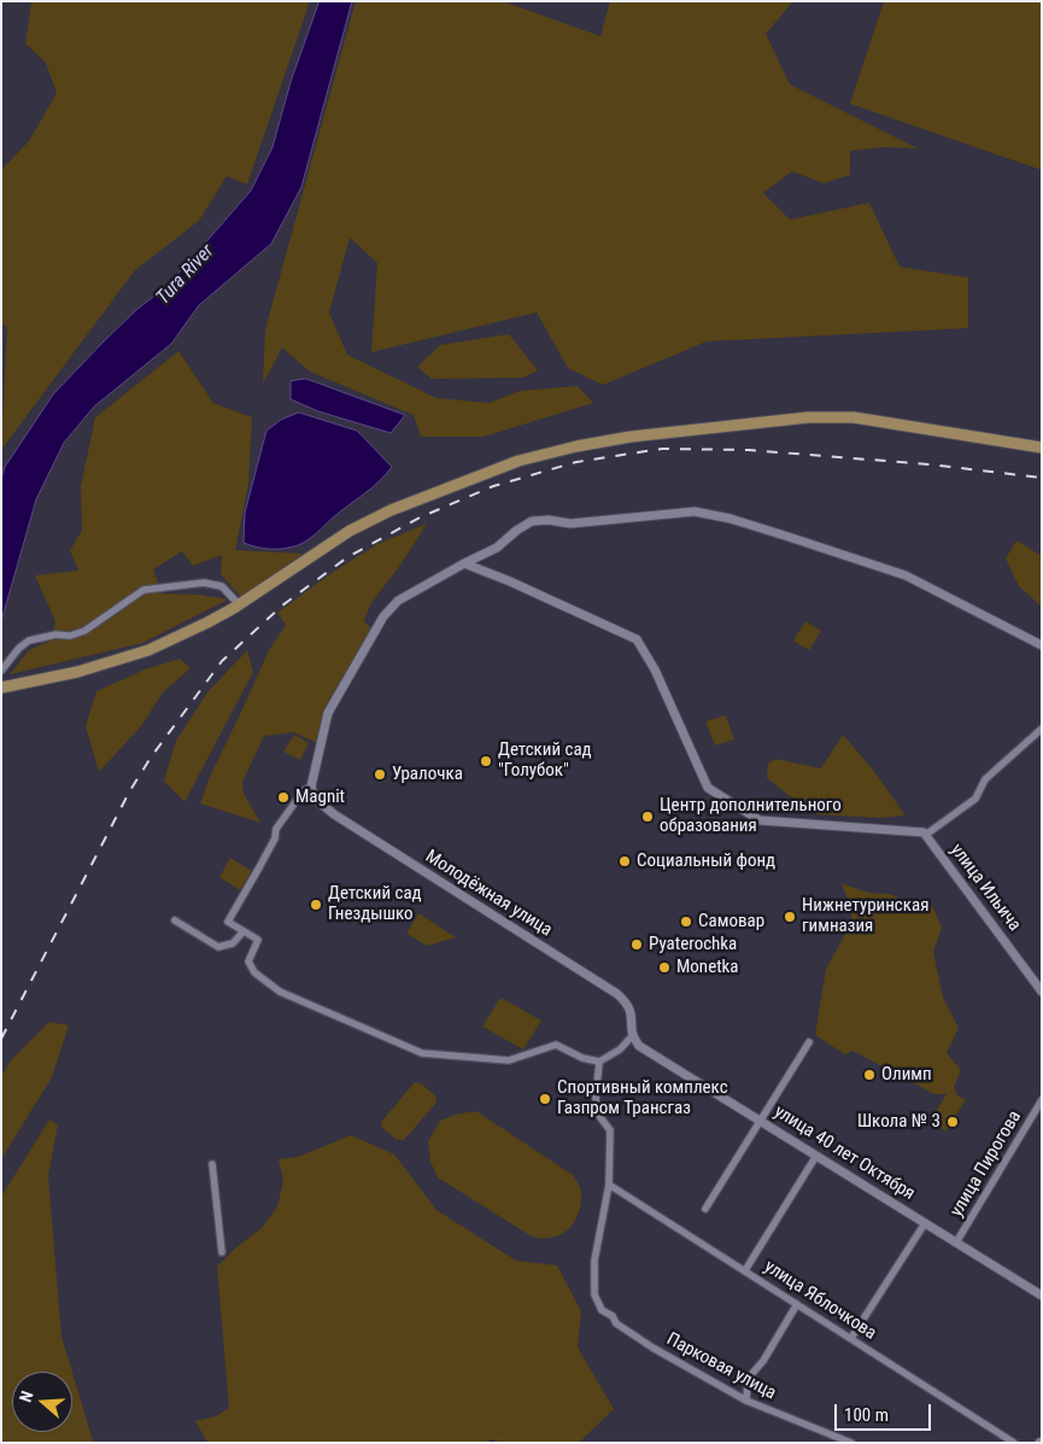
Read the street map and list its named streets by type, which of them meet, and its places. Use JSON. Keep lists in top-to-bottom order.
{
  "streets": {
    "street": [
      "улица Ильича",
      "Молодёжная улица",
      "улица 40 лет Октября",
      "улица Пирогова",
      "улица Яблочкова",
      "Парковая улица"
    ]
  },
  "crossings": [
    ["Молодёжная улица", "улица 40 лет Октября"],
    ["улица 40 лет Октября", "улица Пирогова"],
    ["улица Яблочкова", "Парковая улица"]
  ],
  "water": ["Tura River"],
  "places": [
    "Детский сад \"Голубок\"",
    "Уралочка",
    "Magnit",
    "Центр дополнительного образования",
    "Социальный фонд",
    "Детский сад Гнездышко",
    "Нижнетуринская гимназия",
    "Самовар",
    "Pyaterochka",
    "Monetka",
    "Олимп",
    "Спортивный комплекс Газпром Трансгаз",
    "Школа № 3"
  ],
  "scale_bar": "100 m",
  "north": "left"
}
